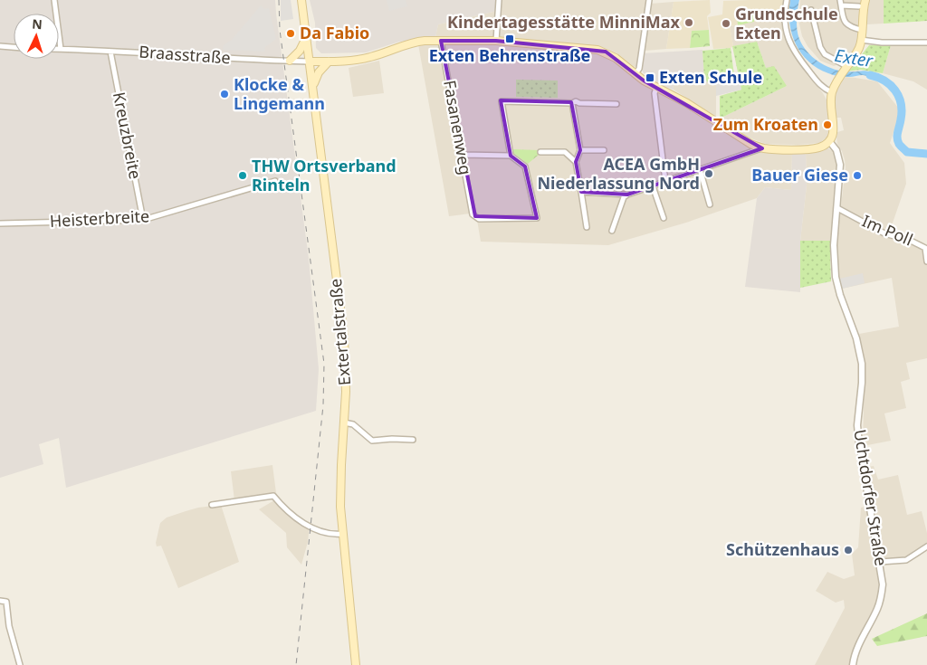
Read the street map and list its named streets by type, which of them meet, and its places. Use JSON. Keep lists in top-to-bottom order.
{
  "streets": {
    "main road": ["Extertalstraße"],
    "street": [
      "Braasstraße",
      "Fasanenweg",
      "Kreuzbreite",
      "Heisterbreite",
      "Im Poll",
      "Uchtdorfer Straße"
    ]
  },
  "crossings": [
    ["Braasstraße", "Kreuzbreite"],
    ["Braasstraße", "Extertalstraße"],
    ["Kreuzbreite", "Heisterbreite"],
    ["Im Poll", "Uchtdorfer Straße"]
  ],
  "water": ["Exter"],
  "places": {
    "other": [
      "Kindertagesstätte MinniMax",
      "Grundschule Exten",
      "Da Fabio",
      "Klocke & Lingemann",
      "Zum Kroaten",
      "ACEA GmbH Niederlassung Nord",
      "THW Ortsverband Rinteln",
      "Bauer Giese",
      "Schützenhaus"
    ],
    "transit": ["Exten Behrenstraße", "Exten Schule"]
  },
  "north": "top"
}
